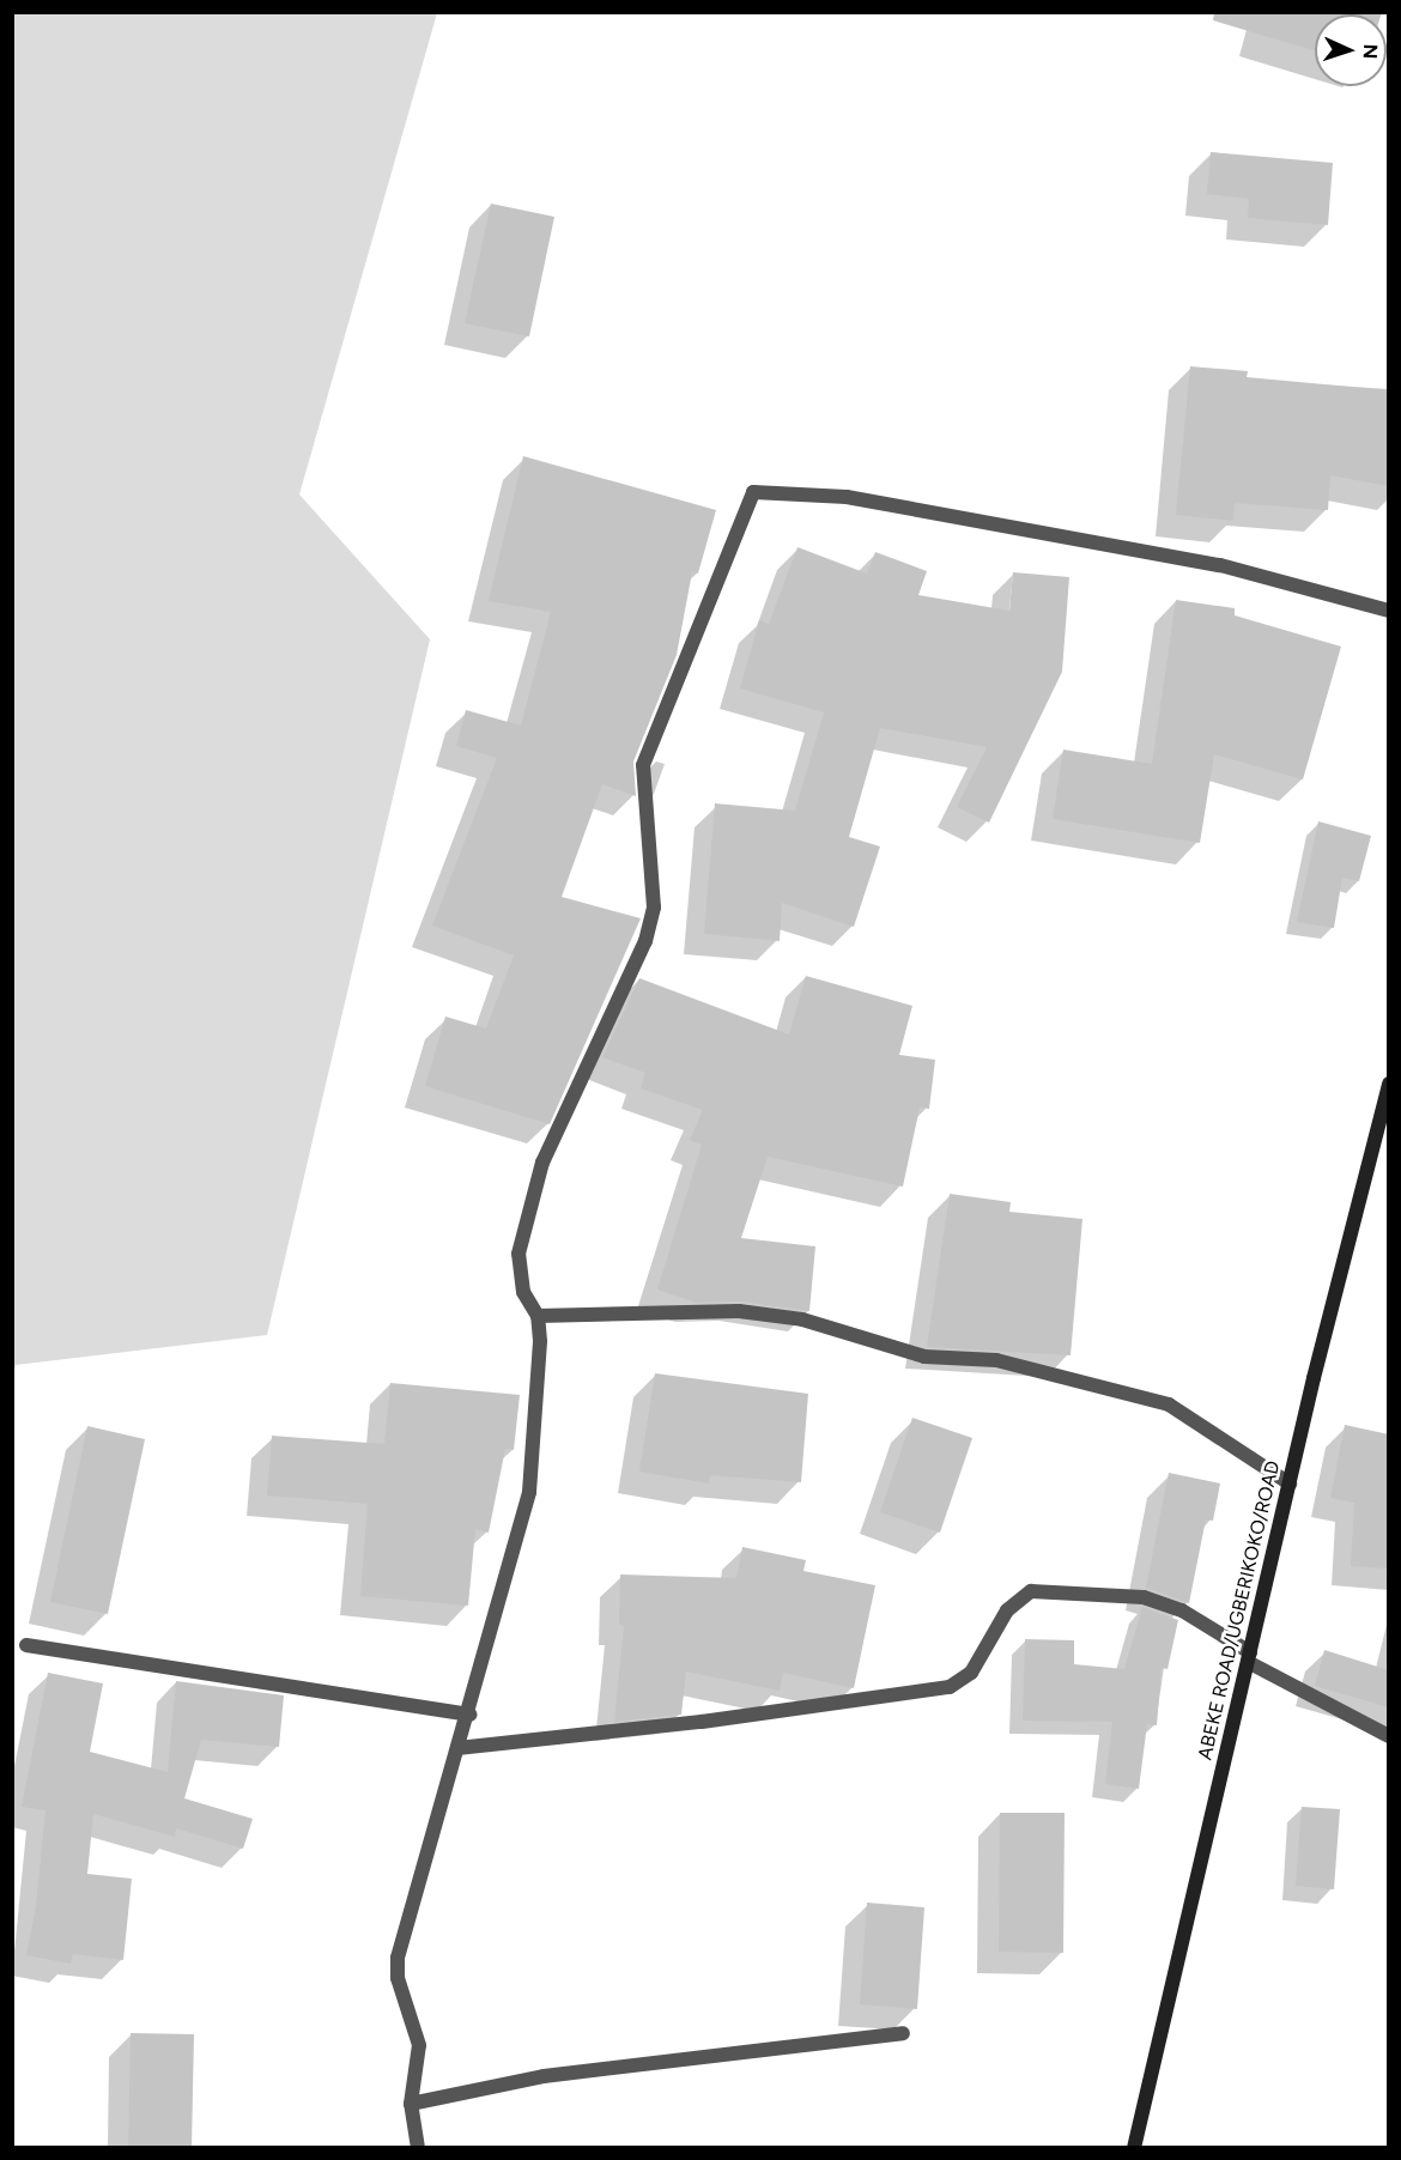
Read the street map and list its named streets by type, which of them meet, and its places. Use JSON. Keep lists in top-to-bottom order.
{
  "streets": {
    "street": ["ABEKE ROAD/UGBERIKOKO/ROAD"]
  },
  "north": "right"
}
